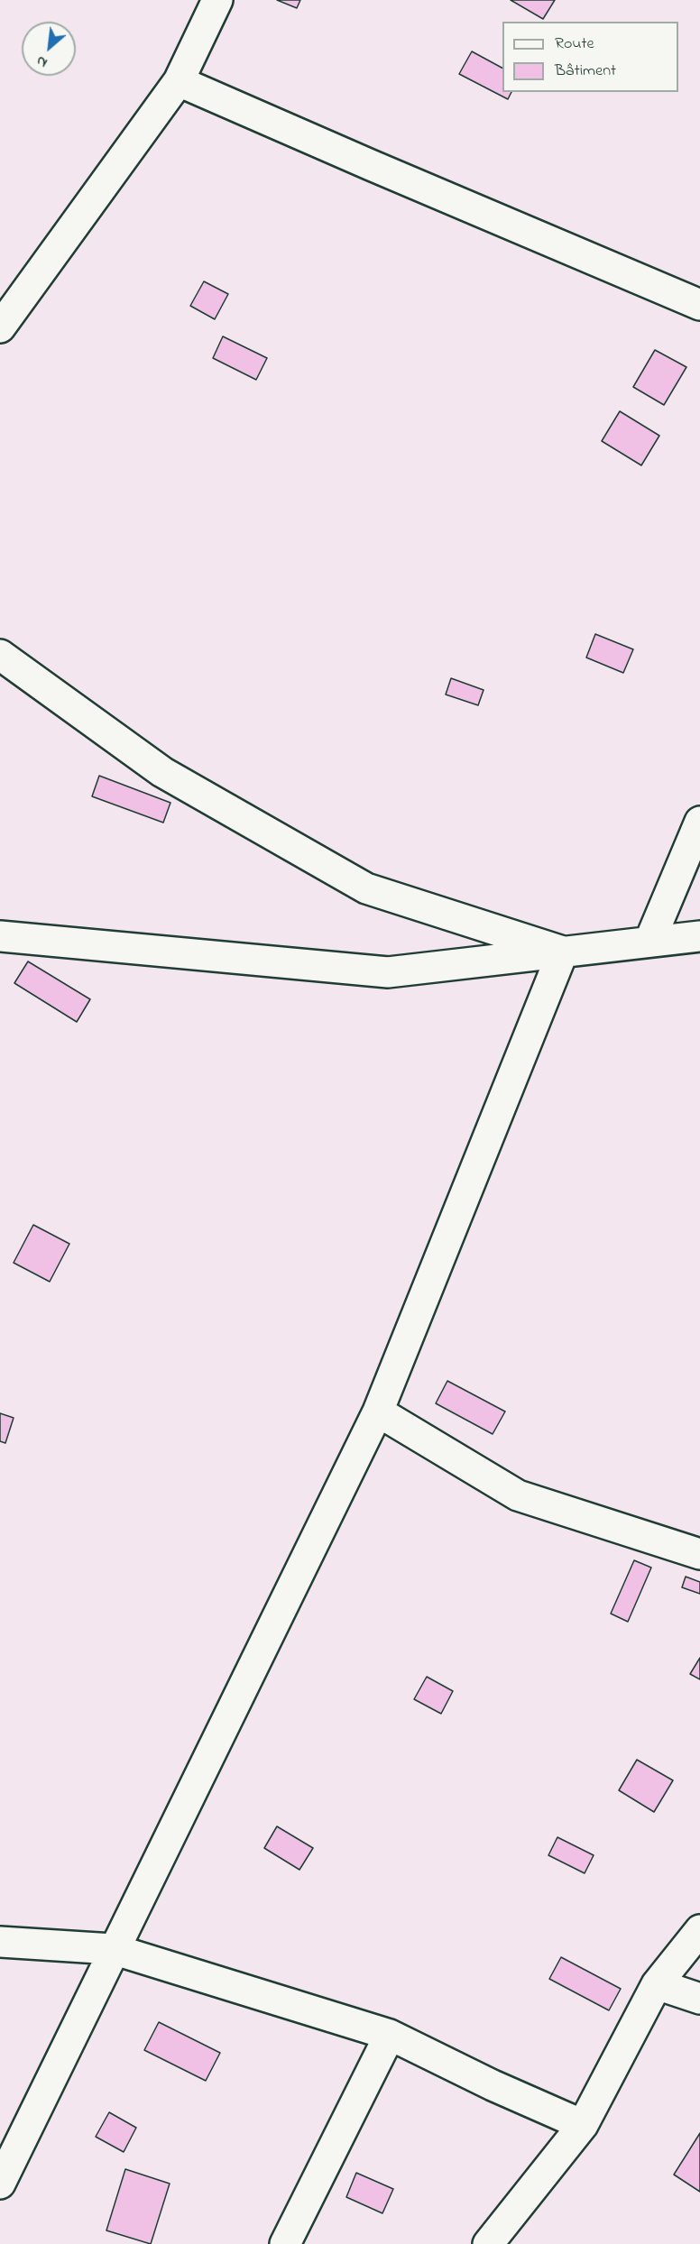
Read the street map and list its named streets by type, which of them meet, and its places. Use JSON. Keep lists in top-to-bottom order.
{
  "legend": ["Route", "Bâtiment"],
  "north": "bottom left"
}
